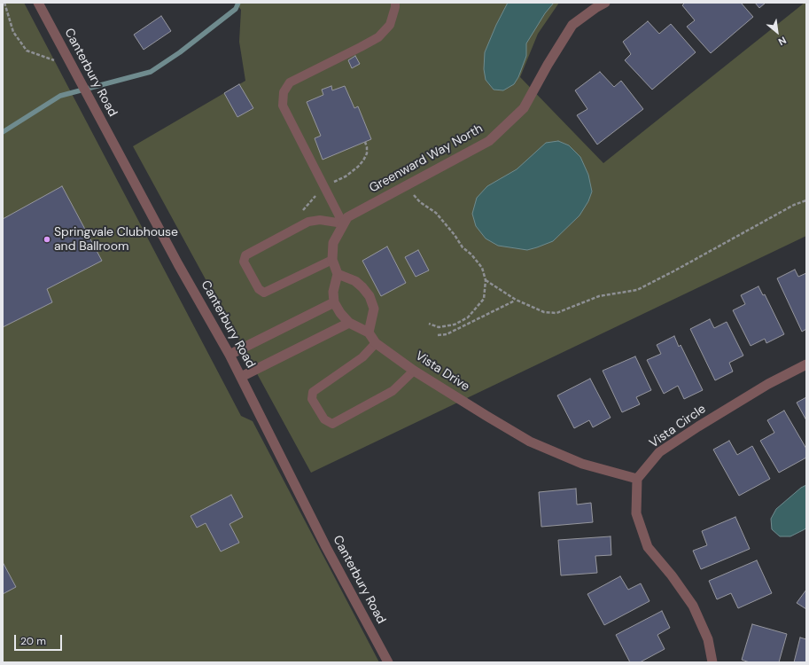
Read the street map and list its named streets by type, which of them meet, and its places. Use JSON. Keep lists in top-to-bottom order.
{
  "streets": {
    "street": [
      "Canterbury Road",
      "Greenward Way North",
      "Vista Drive",
      "Vista Circle"
    ]
  },
  "crossings": [
    ["Vista Drive", "Vista Circle"]
  ],
  "places": ["Springvale Clubhouse and Ballroom"],
  "scale_bar": "20 m",
  "north": "bottom right"
}
